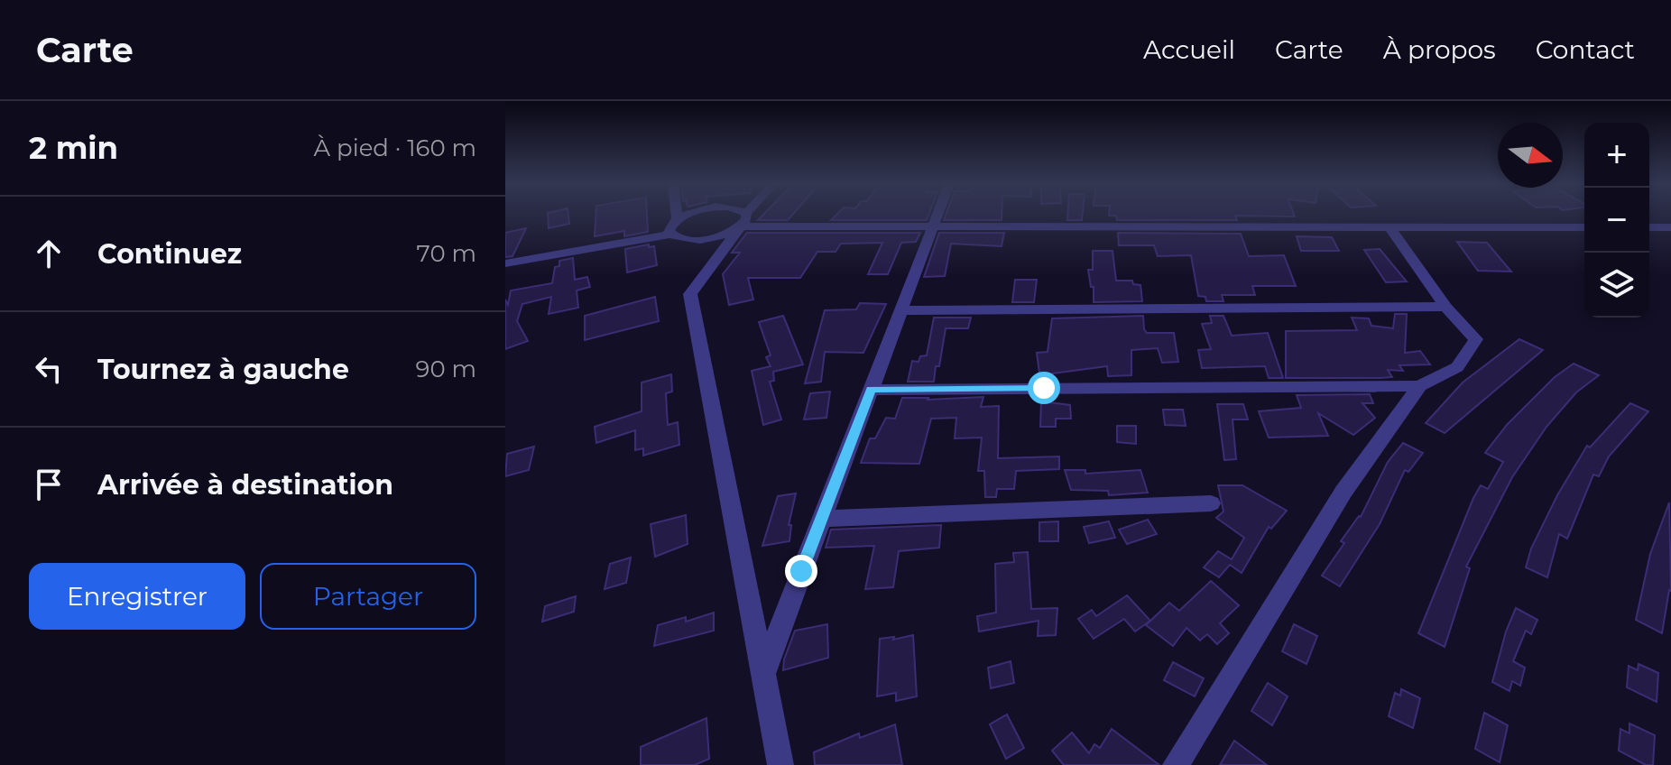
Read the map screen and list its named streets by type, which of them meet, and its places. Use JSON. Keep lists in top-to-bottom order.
{
  "north": "right",
  "page": {
    "header": "Carte",
    "nav": [
      "Accueil",
      "Carte",
      "À propos",
      "Contact"
    ],
    "heading": ["2 min", "À pied · 160 m"],
    "map_buttons": ["+", "−"],
    "list": [
      ["Continuez", "70 m"],
      ["Tournez à gauche", "90 m"],
      "Arrivée à destination"
    ],
    "buttons": ["Enregistrer", "Partager"]
  }
}
